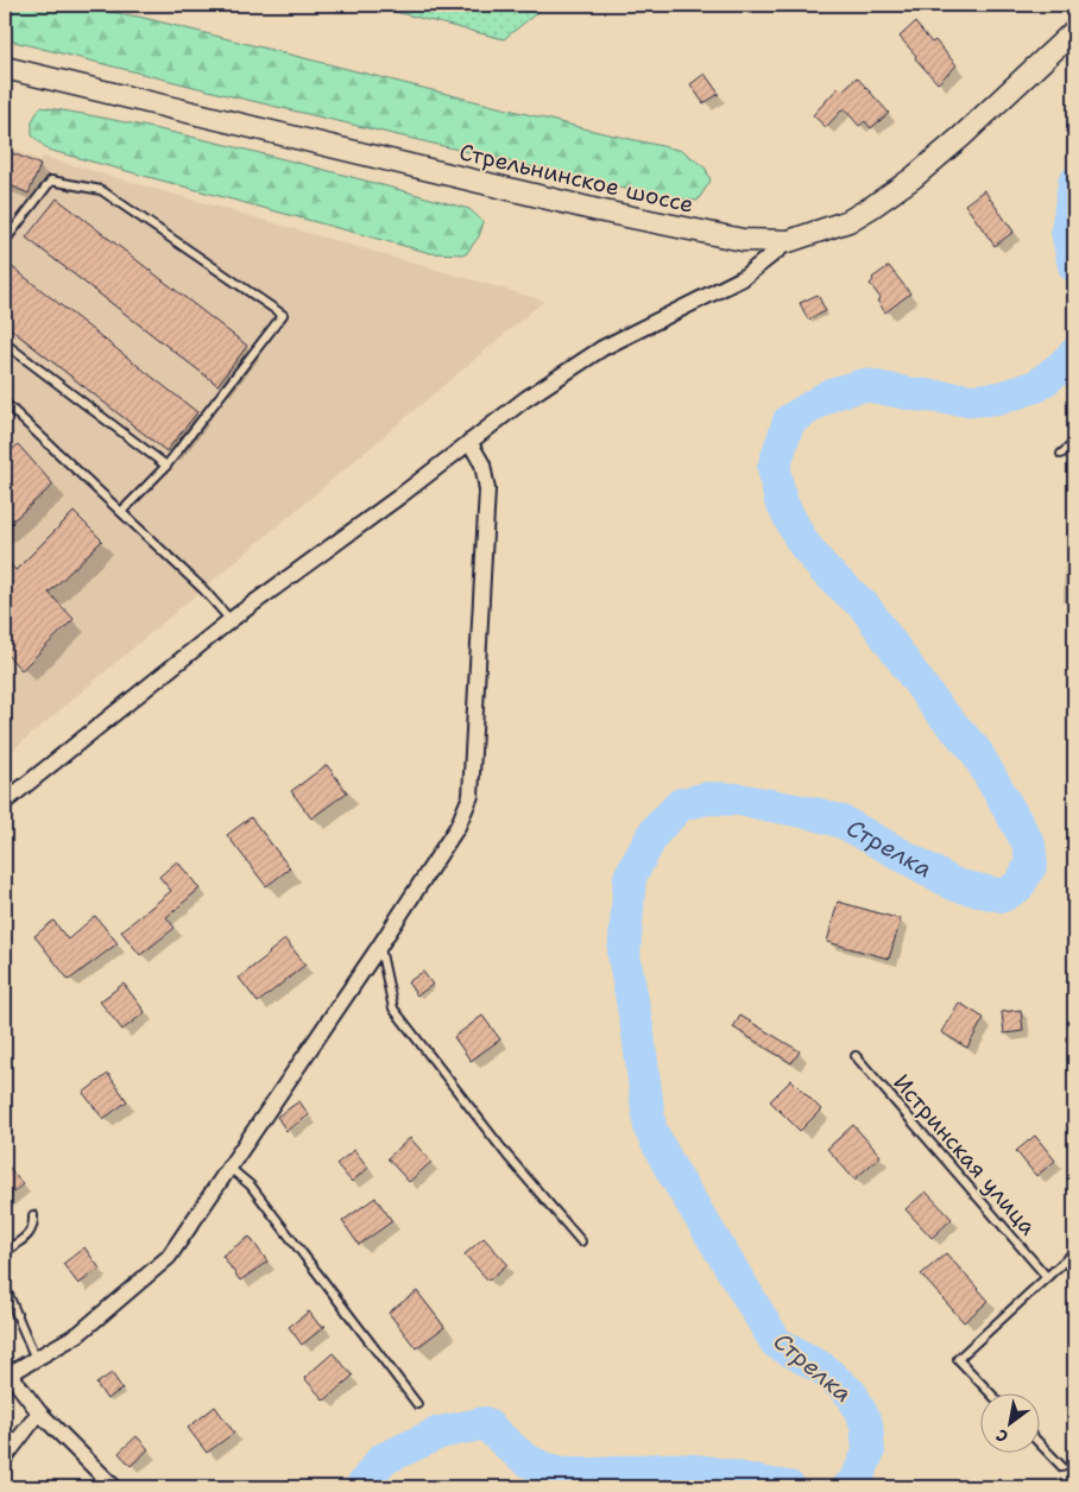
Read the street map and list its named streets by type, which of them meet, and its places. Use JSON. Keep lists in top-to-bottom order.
{
  "streets": {
    "main road": ["Стрельнинское шоссе"],
    "lane": ["Истринская улица"]
  },
  "water": ["Стрелка"],
  "north": "bottom left"
}
